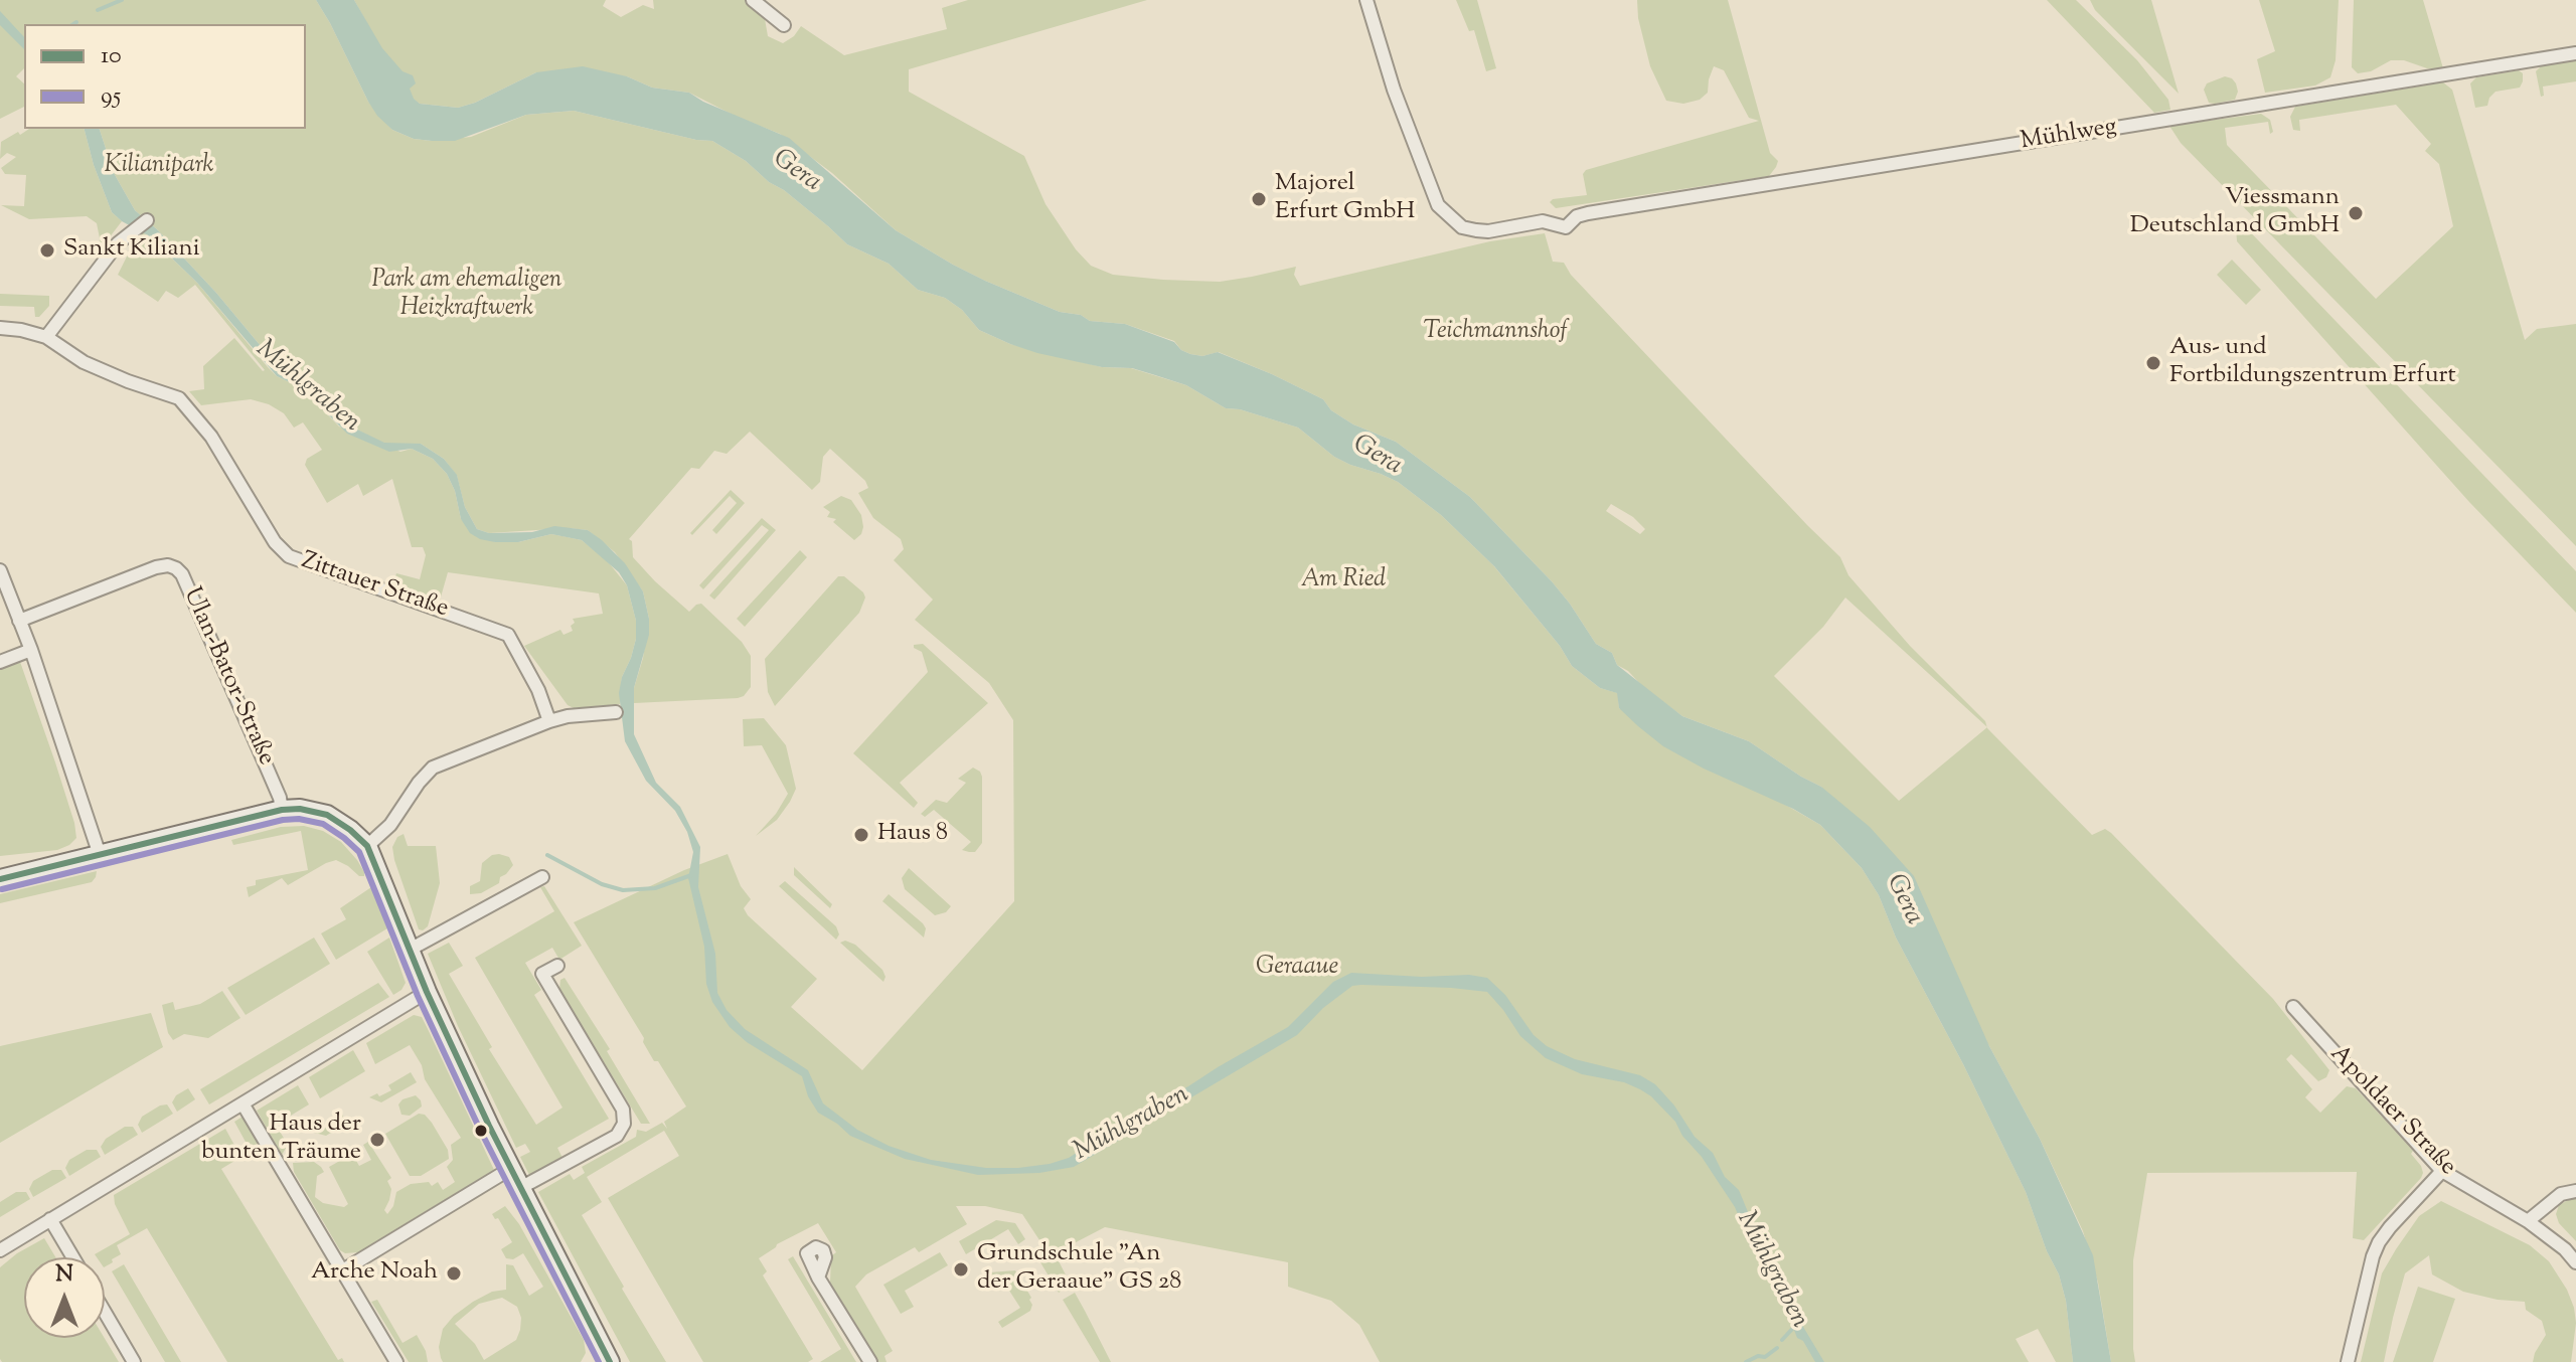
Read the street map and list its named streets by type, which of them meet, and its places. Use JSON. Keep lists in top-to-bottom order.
{
  "streets": {
    "street": [
      "Mühlweg",
      "Zittauer Straße",
      "Ulan-Bator-Straße",
      "Apoldaer Straße"
    ]
  },
  "water": ["Gera", "Mühlgraben"],
  "parks": [
    "Kilianipark",
    "Park am ehemaligen Heizkraftwerk",
    "Teichmannshof",
    "Am Ried",
    "Geraaue"
  ],
  "places": [
    "Majorel Erfurt GmbH",
    "Viessmann Deutschland GmbH",
    "Sankt Kiliani",
    "Aus- und Fortbildungszentrum Erfurt",
    "Haus 8",
    "Haus der bunten Träume",
    "Grundschule \"An der Geraaue\" GS 28",
    "Arche Noah"
  ],
  "lines": ["transit line 10", "transit line 95"],
  "legend": ["10", "95"],
  "north": "top"
}
